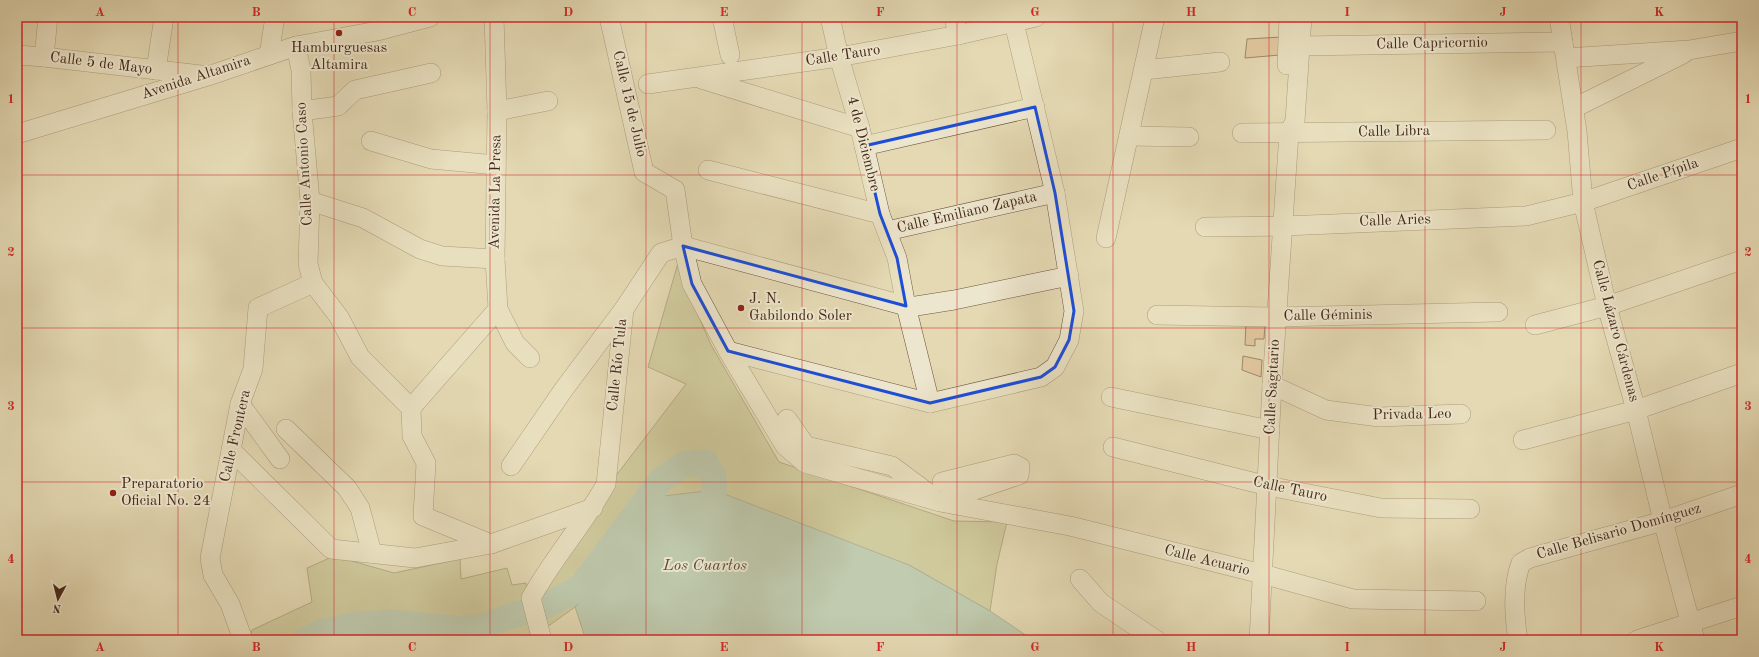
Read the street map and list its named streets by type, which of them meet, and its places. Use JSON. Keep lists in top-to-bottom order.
{
  "streets": {
    "street": [
      "Calle Capricornio",
      "Calle Tauro",
      "Calle 5 de Mayo",
      "Avenida Altamira",
      "Calle 15 de Julio",
      "Calle Libra",
      "4 de Diciembre",
      "Calle Antonio Caso",
      "Calle Pípila",
      "Avenida La Presa",
      "Calle Emiliano Zapata",
      "Calle Aries",
      "Calle Géminis",
      "Calle Lázaro Cárdenas",
      "Calle Río Tula",
      "Calle Sagitario",
      "Privada Leo",
      "Calle Frontera",
      "Calle Belisario Domínguez",
      "Calle Acuario"
    ]
  },
  "crossings": [
    ["Calle Capricornio", "Calle Lázaro Cárdenas"],
    ["Calle Capricornio", "Calle Sagitario"],
    ["Calle Tauro", "4 de Diciembre"],
    ["Calle Tauro", "Calle Sagitario"],
    ["Calle 5 de Mayo", "Avenida Altamira"],
    ["Avenida Altamira", "Calle Antonio Caso"],
    ["Calle 15 de Julio", "Calle Río Tula"],
    ["Calle 15 de Julio", "Calle Acuario"],
    ["Calle Libra", "Calle Sagitario"],
    ["4 de Diciembre", "Calle Emiliano Zapata"],
    ["Calle Antonio Caso", "Calle Frontera"],
    ["Calle Pípila", "Calle Aries"],
    ["Calle Pípila", "Calle Lázaro Cárdenas"],
    ["Calle Aries", "Calle Lázaro Cárdenas"],
    ["Calle Aries", "Calle Sagitario"],
    ["Calle Géminis", "Calle Sagitario"],
    ["Calle Lázaro Cárdenas", "Calle Belisario Domínguez"],
    ["Calle Río Tula", "Calle Acuario"],
    ["Calle Sagitario", "Privada Leo"],
    ["Calle Sagitario", "Calle Acuario"]
  ],
  "water": ["Los Cuartos"],
  "places": ["Hamburguesas Altamira", "J. N. Gabilondo Soler", "Preparatorio Oficial No. 24"],
  "north": "bottom",
  "grid": {
    "columns": [
      "A",
      "B",
      "C",
      "D",
      "E",
      "F",
      "G",
      "H",
      "I",
      "J",
      "K"
    ],
    "rows": [
      "1",
      "2",
      "3",
      "4"
    ]
  }
}
